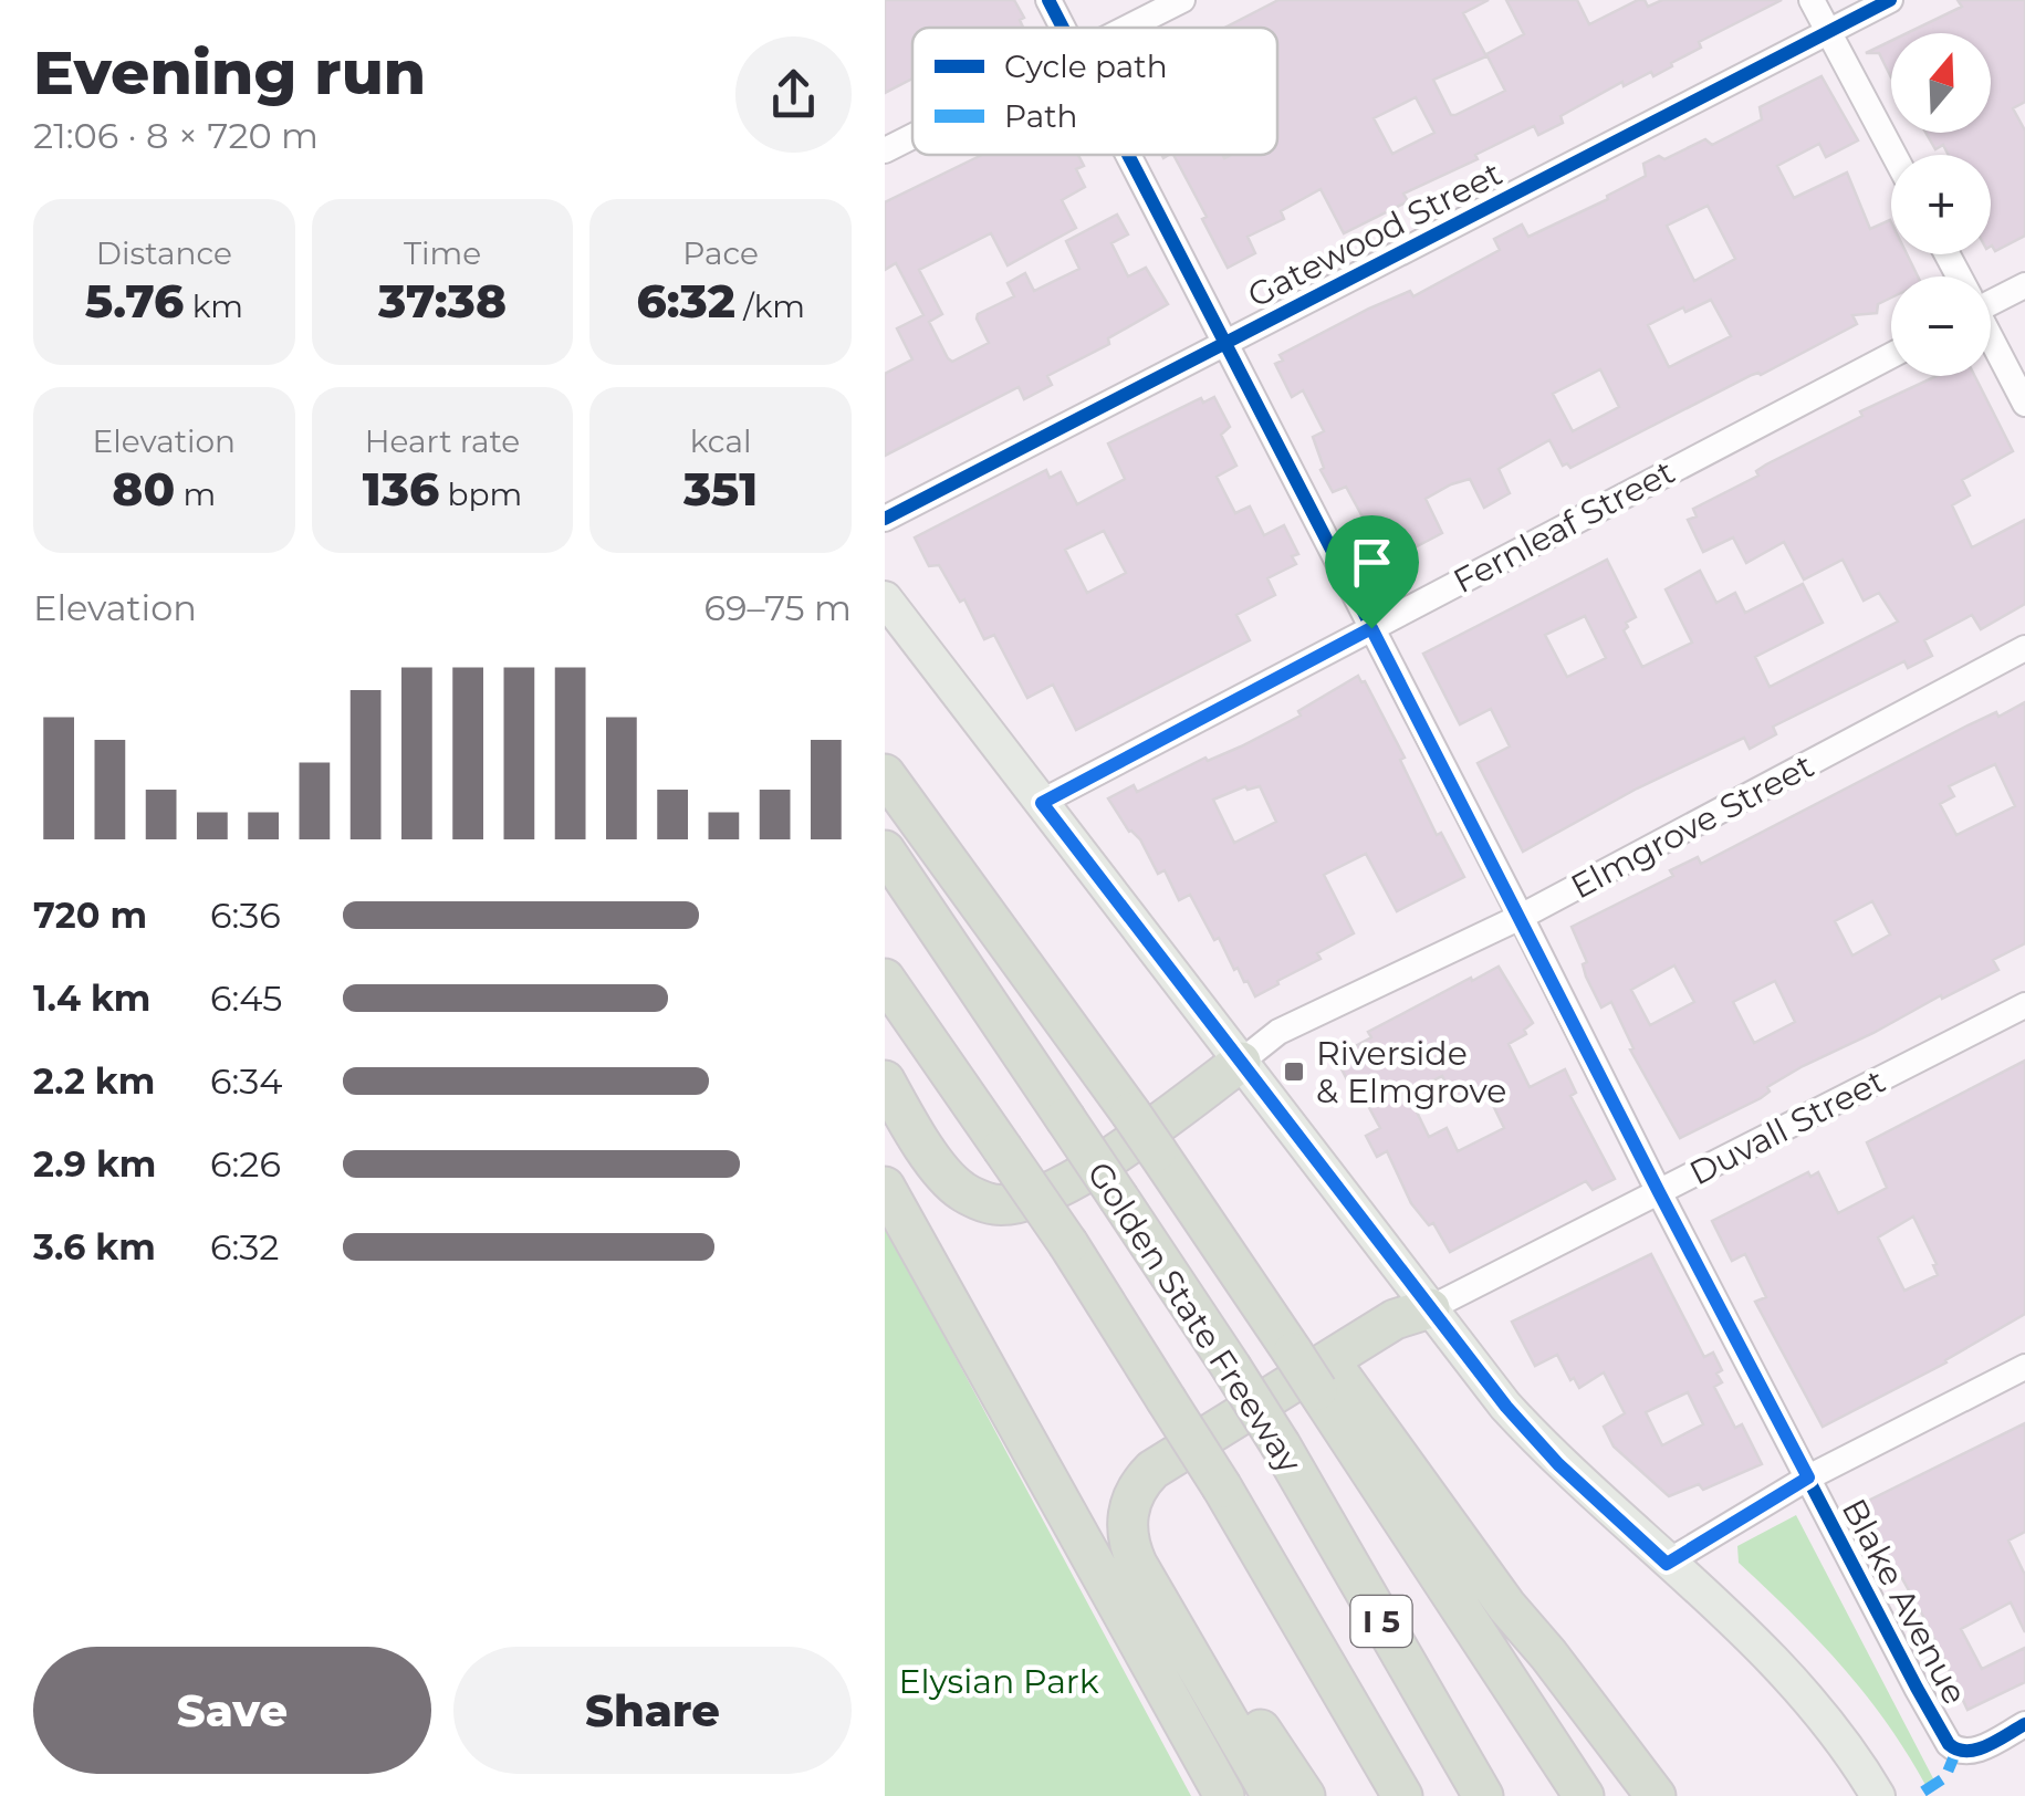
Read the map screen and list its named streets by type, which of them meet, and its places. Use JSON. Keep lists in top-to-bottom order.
{
  "streets": {
    "highway": ["Golden State Freeway", "I 5"],
    "street": [
      "Gatewood Street",
      "Fernleaf Street",
      "Elmgrove Street",
      "Duvall Street",
      "Blake Avenue"
    ]
  },
  "crossings": [
    ["Gatewood Street", "Blake Avenue"],
    ["Fernleaf Street", "Blake Avenue"],
    ["Elmgrove Street", "Blake Avenue"],
    ["Duvall Street", "Blake Avenue"]
  ],
  "parks": ["Elysian Park"],
  "places": {
    "transit": ["Riverside & Elmgrove"]
  },
  "legend": ["Cycle path", "Path"],
  "north": "top",
  "page": {
    "heading": ["Evening run", "21:06 · 8 × 720 m"],
    "map_buttons": ["+", "−"],
    "stats": [
      ["Distance", "5.76 km"],
      ["Time", "37:38"],
      ["Pace", "6:32 /km"],
      ["Elevation", "80 m"],
      ["Heart rate", "136 bpm"],
      ["kcal", "351"]
    ],
    "chart": ["Elevation", "69–75 m"],
    "list": [
      {
        "name": "720 m",
        "note": "6:36"
      },
      {
        "name": "1.4 km",
        "note": "6:45"
      },
      {
        "name": "2.2 km",
        "note": "6:34"
      },
      {
        "name": "2.9 km",
        "note": "6:26"
      },
      {
        "name": "3.6 km",
        "note": "6:32"
      }
    ],
    "buttons": ["Save", "Share"]
  }
}
